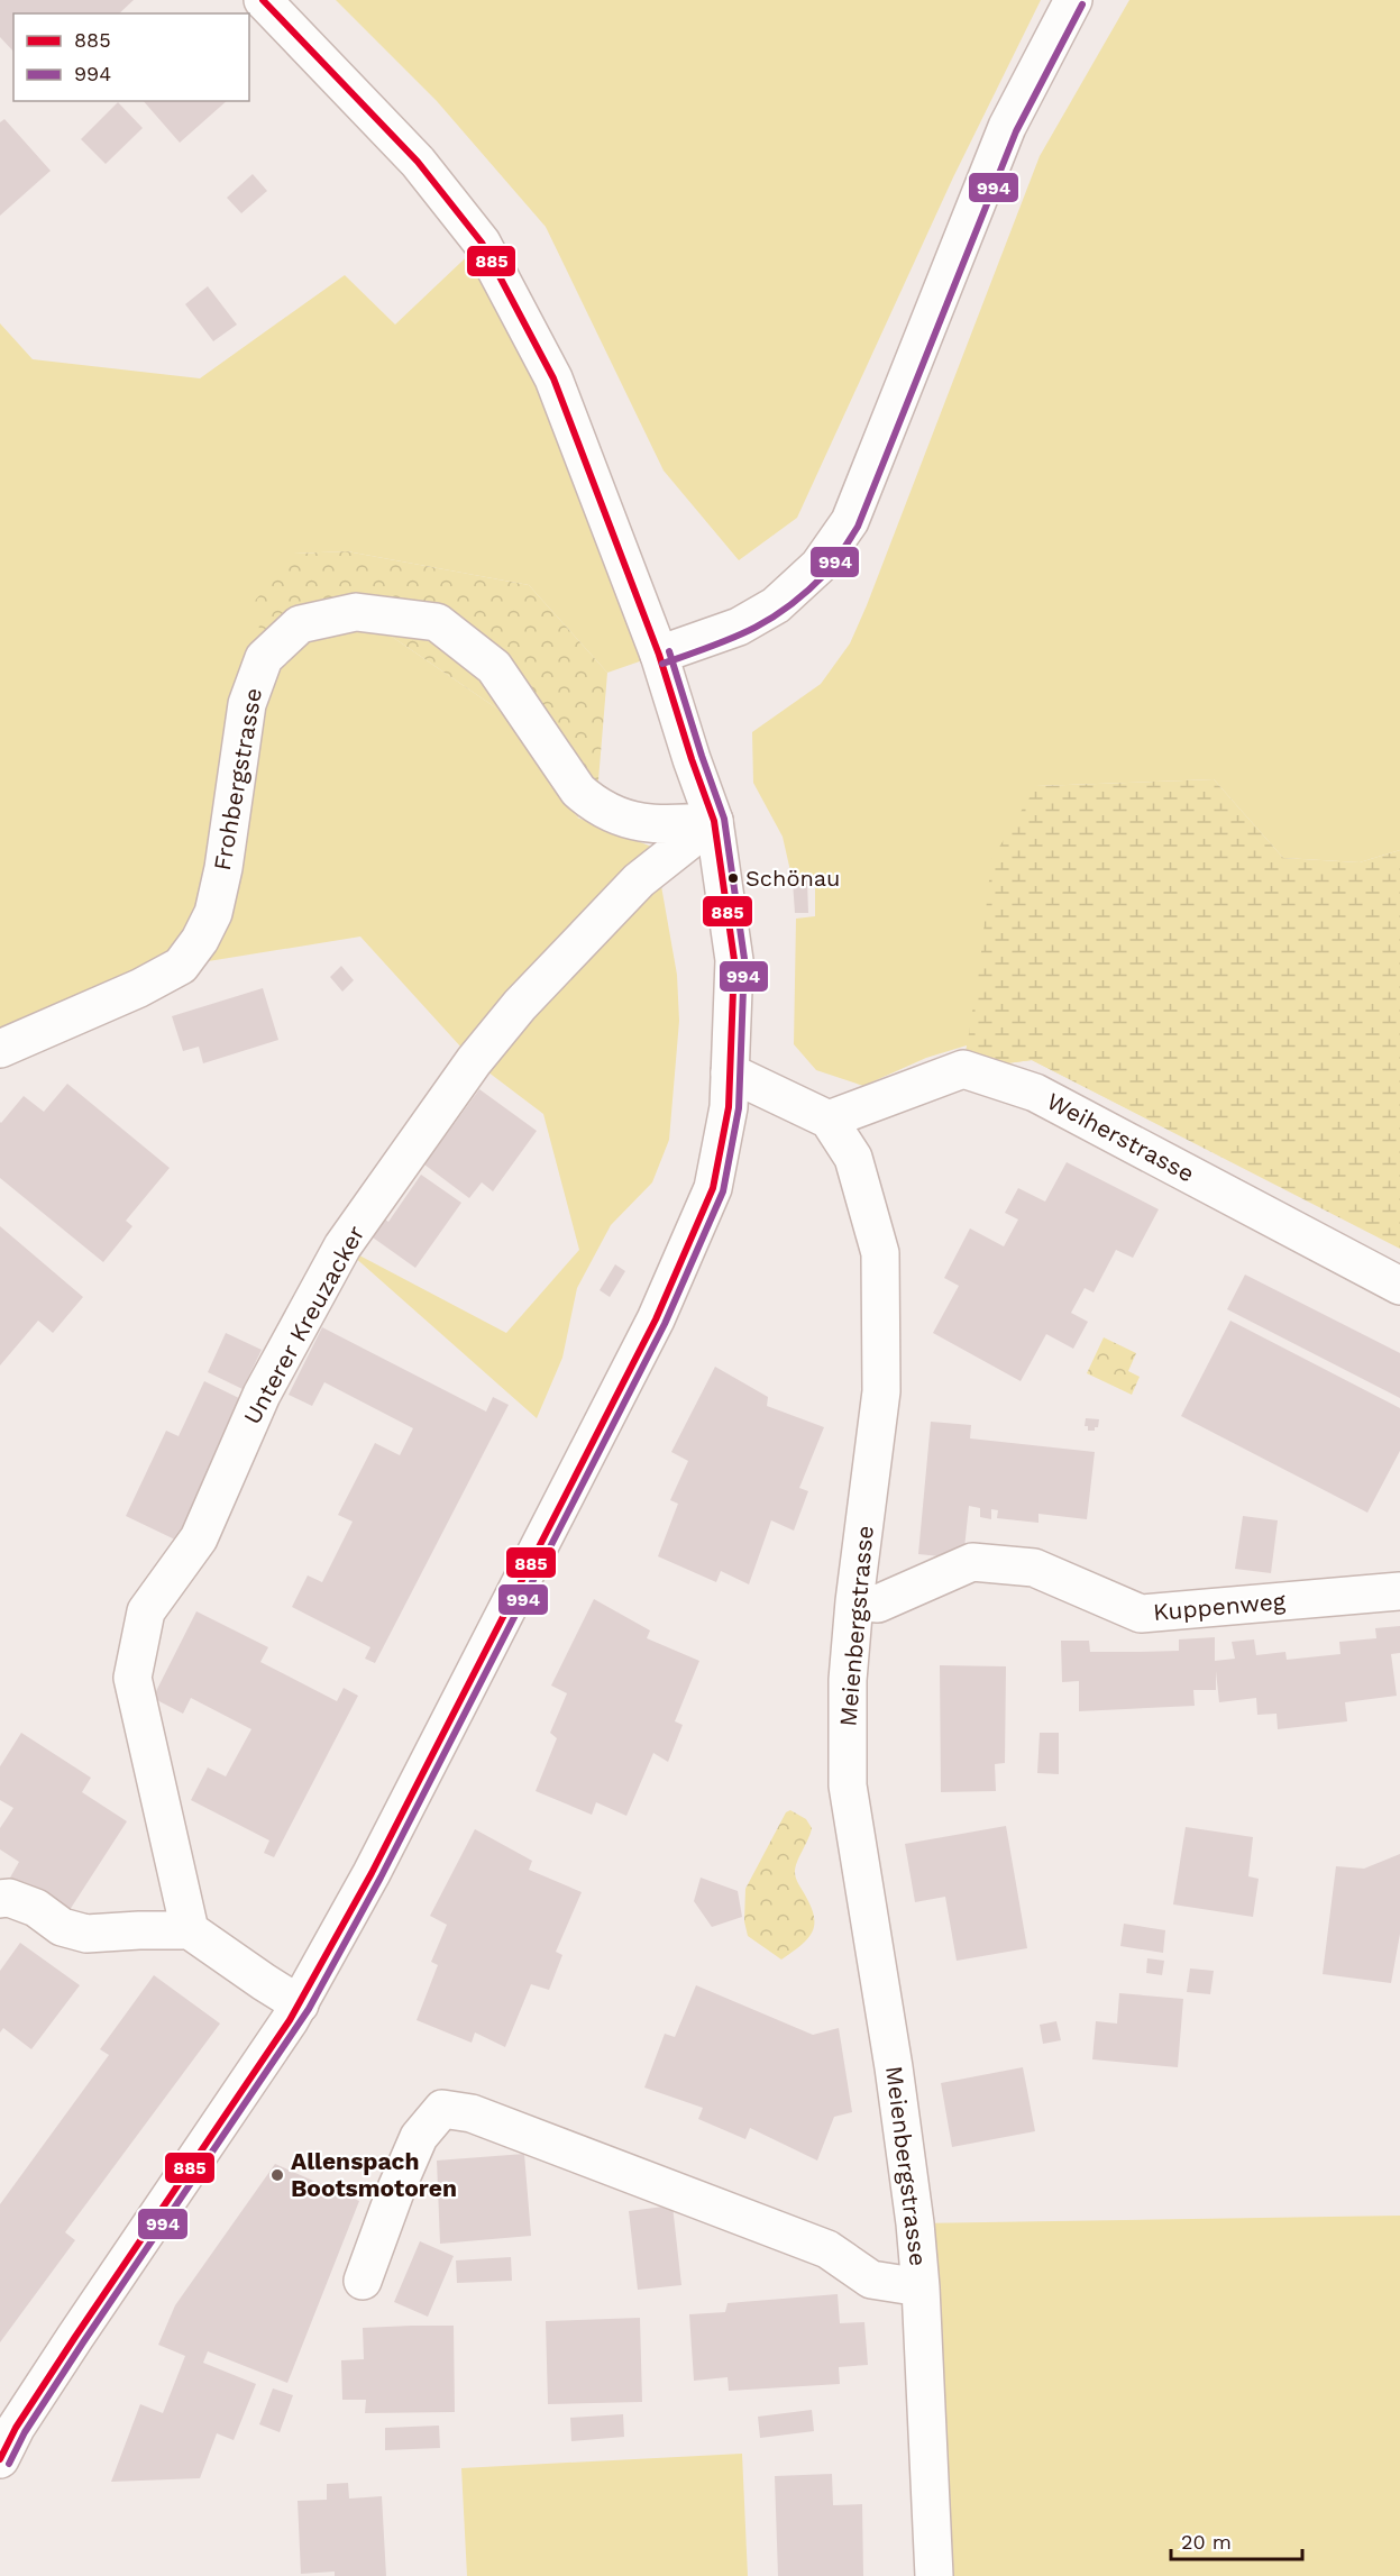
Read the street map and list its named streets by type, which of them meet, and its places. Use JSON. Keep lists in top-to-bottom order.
{
  "streets": {
    "street": [
      "Frohbergstrasse",
      "Weiherstrasse",
      "Unterer Kreuzacker",
      "Kuppenweg",
      "Meienbergstrasse"
    ]
  },
  "crossings": [
    ["Frohbergstrasse", "Unterer Kreuzacker"],
    ["Weiherstrasse", "Meienbergstrasse"],
    ["Kuppenweg", "Meienbergstrasse"]
  ],
  "places": ["Schönau", "Allenspach Bootsmotoren"],
  "lines": ["transit line 885", "transit line 994"],
  "legend": ["885", "994"],
  "scale_bar": "20 m"
}
